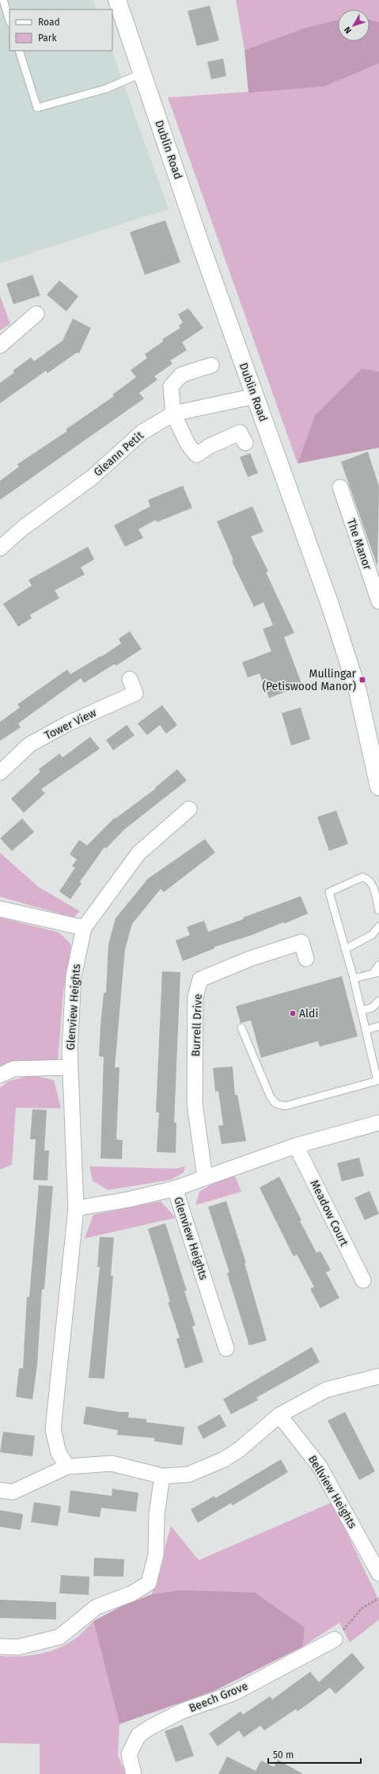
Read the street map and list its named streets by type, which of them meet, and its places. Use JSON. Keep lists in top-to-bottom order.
{
  "streets": {
    "main road": ["Dublin Road"],
    "street": [
      "Gleann Petit",
      "The Manor",
      "Tower View",
      "Glenview Heights",
      "Burrell Drive",
      "Meadow Court",
      "Bellview Heights",
      "Beech Grove"
    ]
  },
  "crossings": [
    ["Dublin Road", "Gleann Petit"]
  ],
  "places": {
    "transit": ["Mullingar (Petiswood Manor)"],
    "other": ["Aldi"]
  },
  "legend": ["Road", "Park"],
  "scale_bar": "50 m",
  "north": "bottom left"
}
